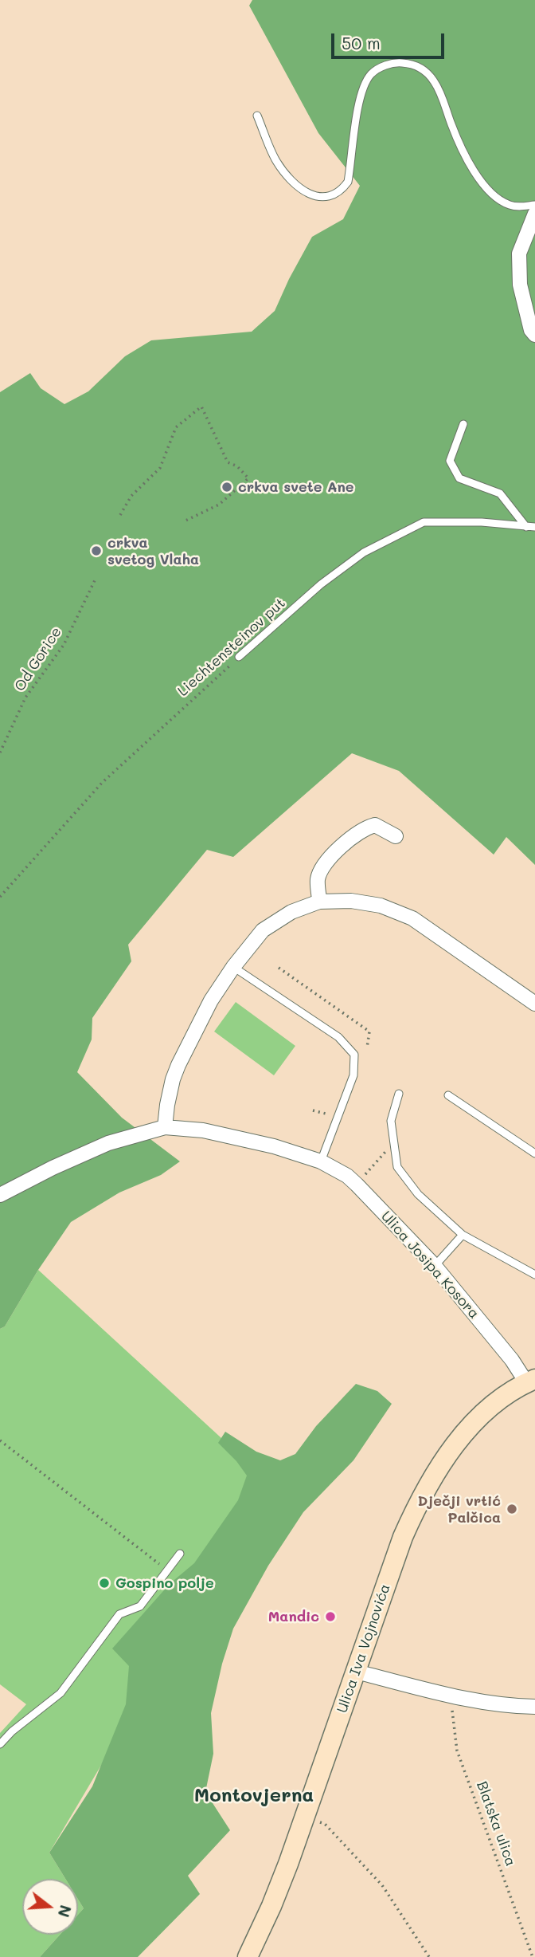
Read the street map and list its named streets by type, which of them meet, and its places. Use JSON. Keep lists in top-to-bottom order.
{
  "streets": {
    "main road": ["Ulica Iva Vojnovića"],
    "street": ["Ulica Josipa Kosora"],
    "lane": ["Liechtensteinov put"],
    "path": ["Od Gorice", "Blatska ulica"]
  },
  "crossings": [
    ["Ulica Josipa Kosora", "Ulica Iva Vojnovića"]
  ],
  "districts": ["Montovjerna"],
  "places": [
    "crkva svete Ane",
    "crkva svetog Vlaha",
    "Dječji vrtić Palčica",
    "Gospino polje",
    "Mandic"
  ],
  "scale_bar": "50 m",
  "north": "right"
}
